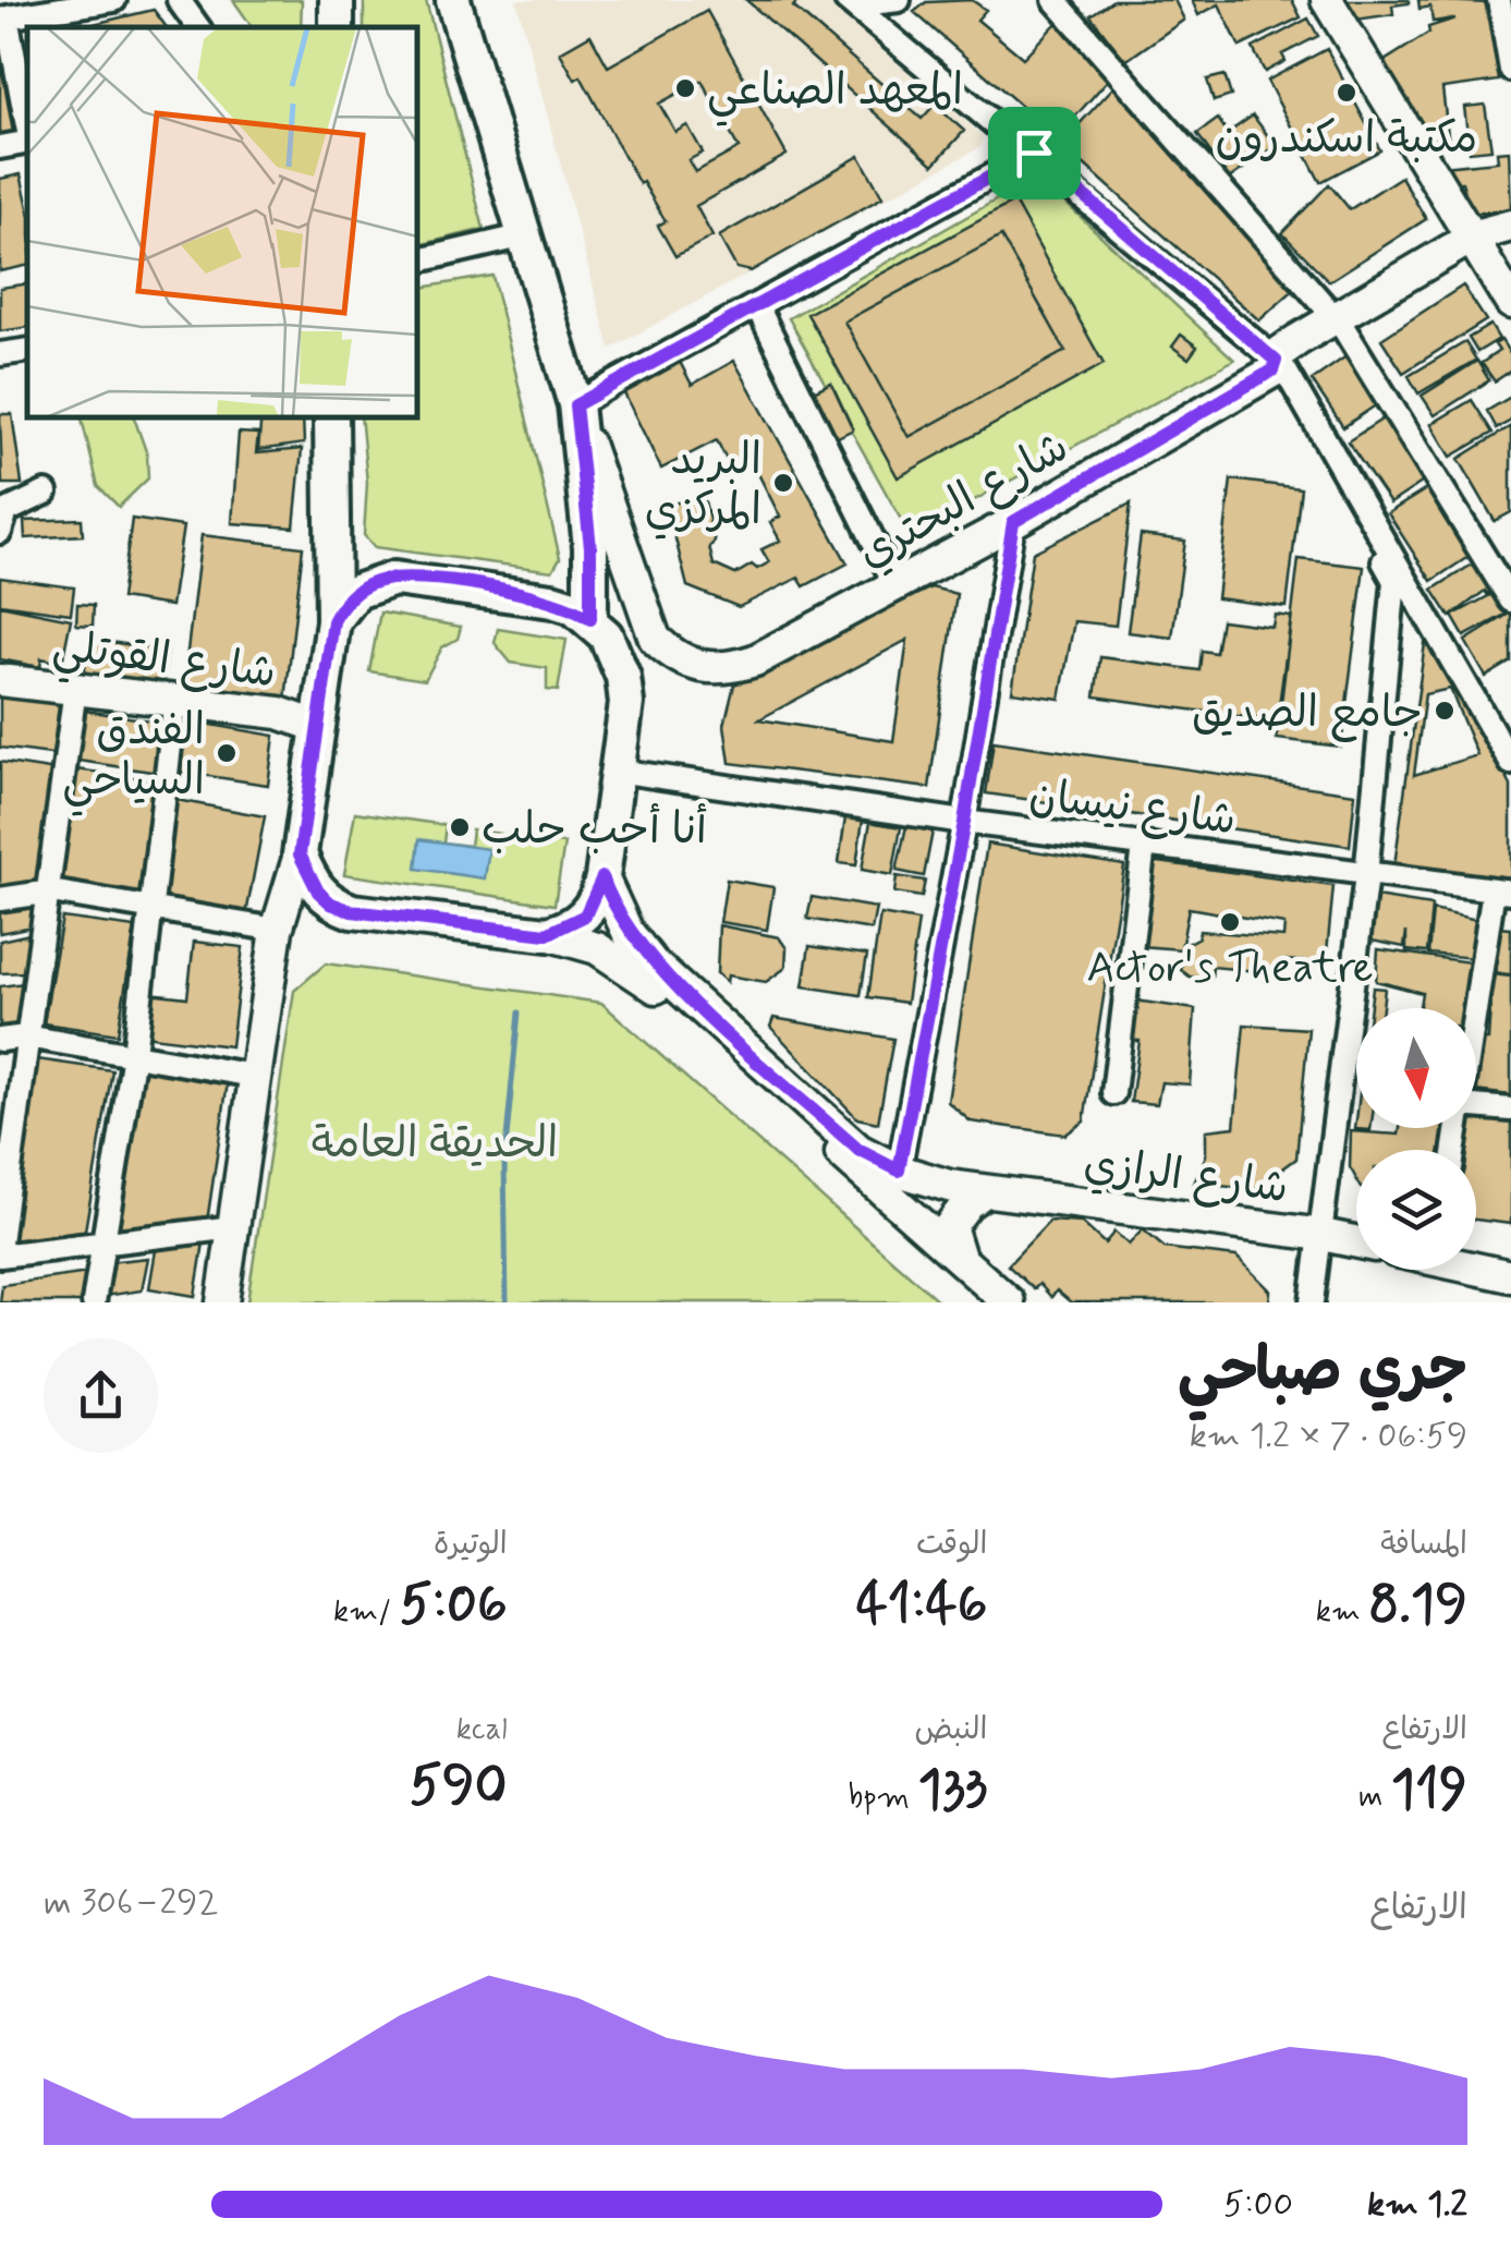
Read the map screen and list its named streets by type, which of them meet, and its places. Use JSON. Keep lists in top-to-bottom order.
{
  "streets": {
    "main road": ["شارع البحتري", "شارع القوتلي", "شارع الرازي"],
    "street": ["شارع نيسان"]
  },
  "crossings": [
    ["شارع القوتلي", "شارع نيسان"],
    ["شارع القوتلي", "شارع الرازي"],
    ["شارع نيسان", "شارع الرازي"]
  ],
  "parks": ["الحديقة العامة"],
  "places": [
    "المعهد الصناعي",
    "مكتبة اسكندرون",
    "البريد المركزي",
    "جامع الصديق",
    "الفندق السياحي",
    "أنا أحب حلب",
    "Actor's Theatre"
  ],
  "north": "bottom",
  "page": {
    "heading": ["جري صباحي", "06:59 · 7 × 1.2 km"],
    "stats": [
      ["المسافة", "8.19 km"],
      ["الوقت", "41:46"],
      ["الوتيرة", "5:06 /km"],
      ["الارتفاع", "119 m"],
      ["النبض", "133 bpm"],
      ["kcal", "590"]
    ],
    "chart": ["الارتفاع", "292–306 m"],
    "list": [
      {
        "name": "1.2 km",
        "note": "5:00"
      }
    ]
  }
}
